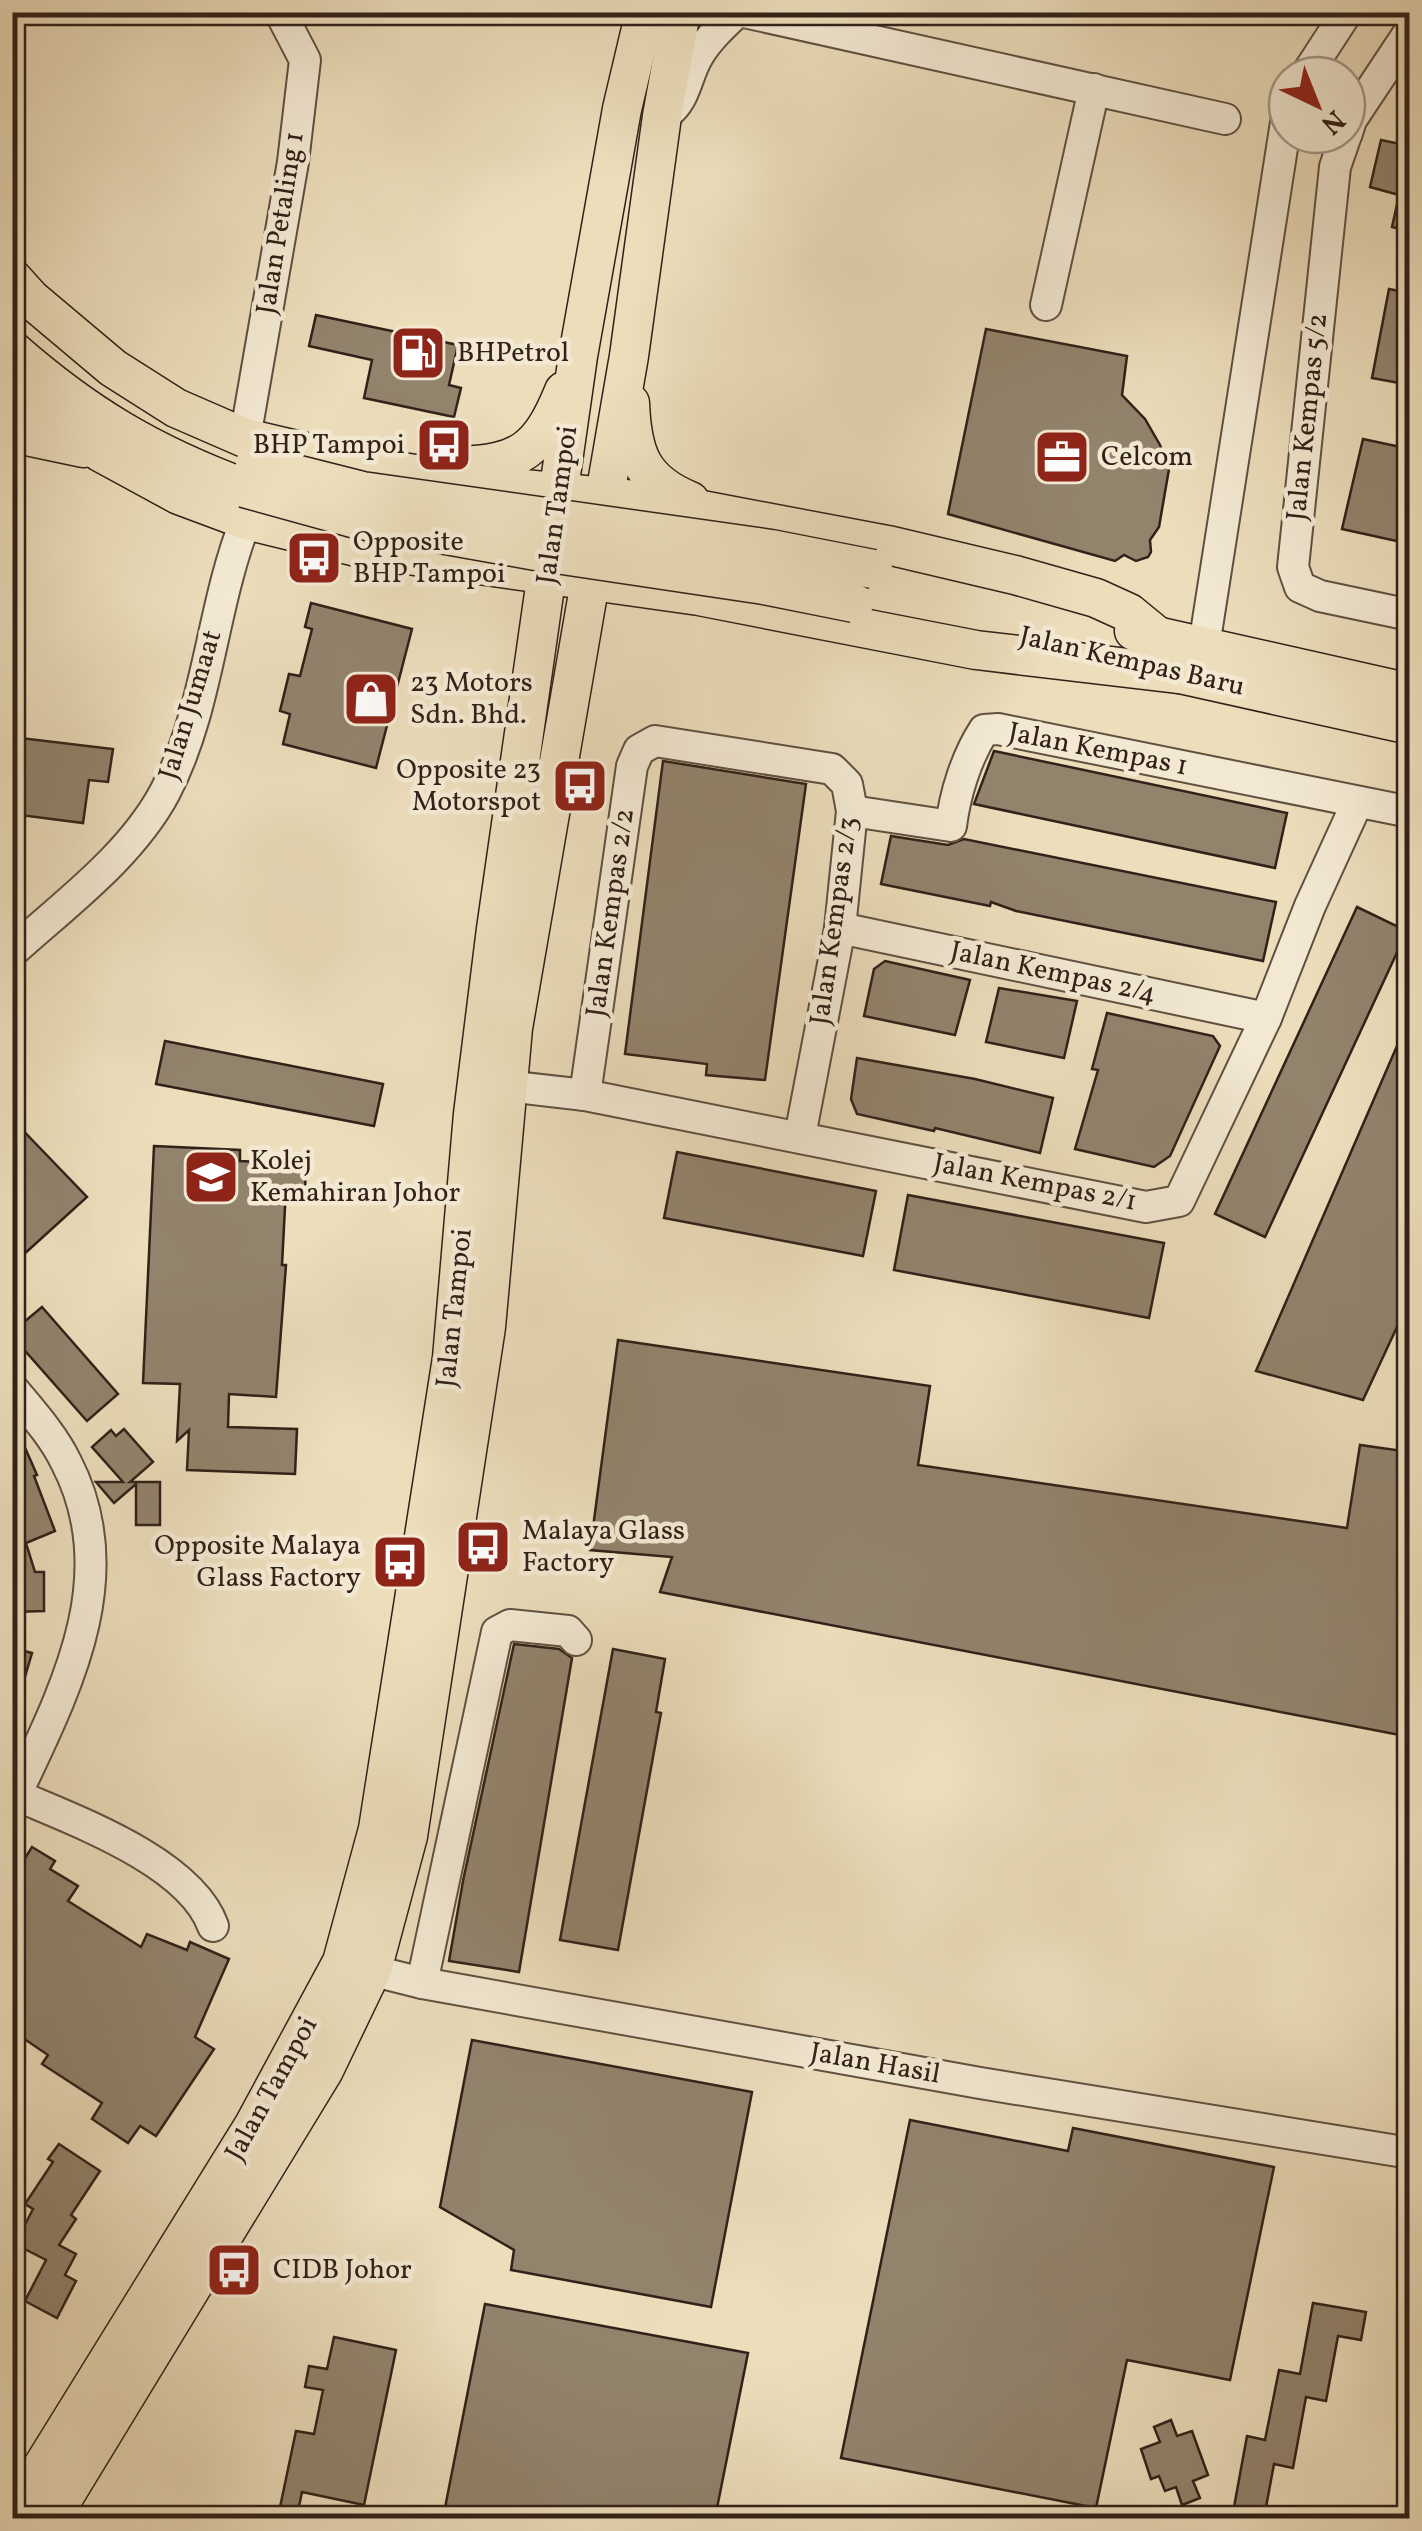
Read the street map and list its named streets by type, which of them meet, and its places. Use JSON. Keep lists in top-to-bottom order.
{
  "streets": {
    "main road": ["Jalan Tampoi", "Jalan Kempas Baru"],
    "street": [
      "Jalan Petaling 1",
      "Jalan Kempas 5/2",
      "Jalan Jumaat",
      "Jalan Kempas 1",
      "Jalan Kempas 2/2",
      "Jalan Kempas 2/3",
      "Jalan Kempas 2/4",
      "Jalan Kempas 2/1",
      "Jalan Hasil"
    ]
  },
  "crossings": [
    ["Jalan Petaling 1", "Jalan Kempas Baru"],
    ["Jalan Petaling 1", "Jalan Jumaat"],
    ["Jalan Tampoi", "Jalan Kempas 2/1"],
    ["Jalan Tampoi", "Jalan Hasil"],
    ["Jalan Kempas Baru", "Jalan Jumaat"],
    ["Jalan Kempas 1", "Jalan Kempas 2/3"],
    ["Jalan Kempas 1", "Jalan Kempas 2/1"],
    ["Jalan Kempas 2/2", "Jalan Kempas 2/3"],
    ["Jalan Kempas 2/2", "Jalan Kempas 2/1"],
    ["Jalan Kempas 2/3", "Jalan Kempas 2/4"],
    ["Jalan Kempas 2/3", "Jalan Kempas 2/1"],
    ["Jalan Kempas 2/4", "Jalan Kempas 2/1"]
  ],
  "places": {
    "fuel station": ["BHPetrol"],
    "bus stop": [
      "BHP Tampoi",
      "Opposite BHP Tampoi",
      "Opposite 23 Motorspot",
      "Malaya Glass Factory",
      "Opposite Malaya Glass Factory",
      "CIDB Johor"
    ],
    "office": ["Celcom"],
    "shop": ["23 Motors Sdn. Bhd."],
    "school or university": ["Kolej Kemahiran Johor"]
  },
  "north": "bottom right"
}
